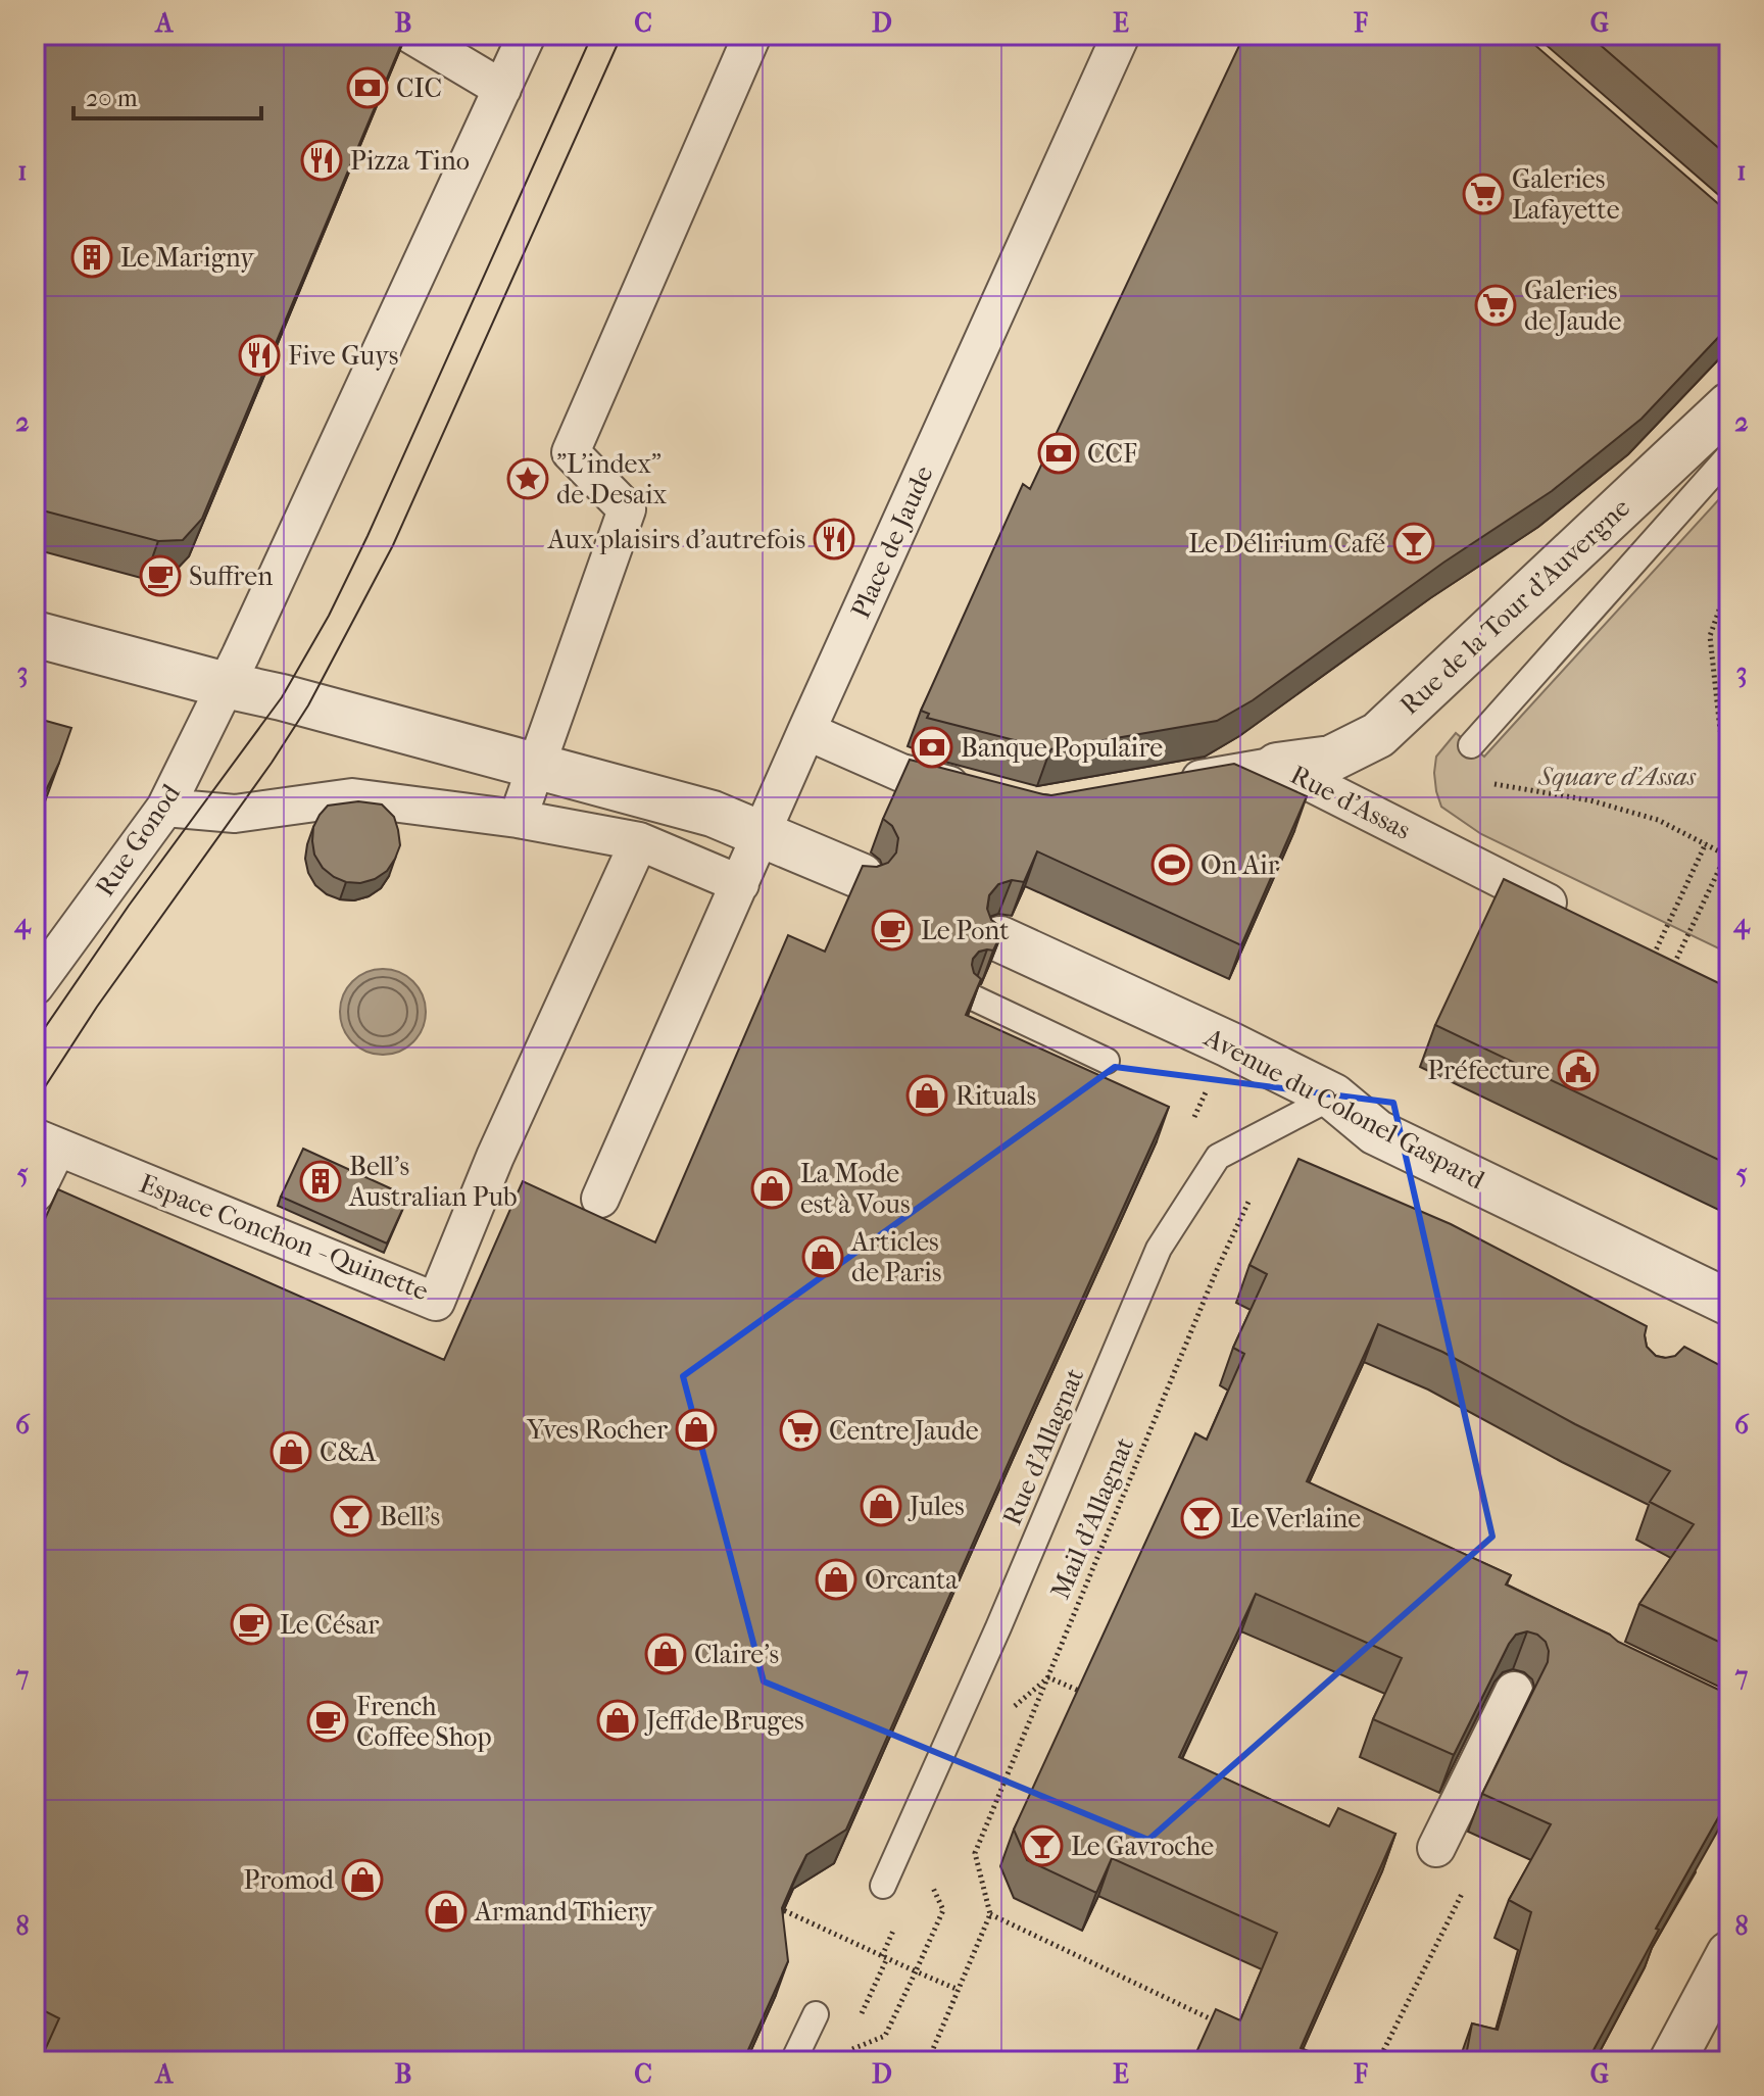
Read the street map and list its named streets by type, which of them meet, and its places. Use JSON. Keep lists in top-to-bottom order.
{
  "streets": {
    "street": [
      "Place de Jaude",
      "Rue de la Tour d'Auvergne",
      "Rue d'Assas",
      "Rue Gonod",
      "Avenue du Colonel Gaspard",
      "Espace Conchon - Quinette"
    ],
    "lane": ["Rue d'Allagnat"],
    "path": ["Mail d'Allagnat"]
  },
  "crossings": [
    ["Rue de la Tour d'Auvergne", "Rue d'Assas"],
    ["Avenue du Colonel Gaspard", "Rue d'Allagnat"]
  ],
  "parks": ["Square d'Assas"],
  "places": {
    "bank": ["CIC", "CCF", "Banque Populaire"],
    "restaurant": ["Pizza Tino", "Five Guys", "Aux plaisirs d'autrefois"],
    "supermarket": ["Galeries Lafayette", "Galeries de Jaude", "Centre Jaude"],
    "building": ["Le Marigny", "Bell's Australian Pub"],
    "place": ["\"L'index\" de Desaix"],
    "bar": [
      "Le Délirium Café",
      "Bell's",
      "Le Verlaine",
      "Le Gavroche"
    ],
    "cafe": [
      "Suffren",
      "Le Pont",
      "Le César",
      "French Coffee Shop"
    ],
    "sports": ["On Air"],
    "public building": ["Préfecture"],
    "shop": [
      "Rituals",
      "La Mode est à Vous",
      "Articles de Paris",
      "Yves Rocher",
      "C&A",
      "Jules",
      "Orcanta",
      "Claire's",
      "Jeff de Bruges",
      "Promod",
      "Armand Thiery"
    ]
  },
  "scale_bar": "20 m",
  "grid": {
    "columns": [
      "A",
      "B",
      "C",
      "D",
      "E",
      "F",
      "G"
    ],
    "rows": [
      "1",
      "2",
      "3",
      "4",
      "5",
      "6",
      "7",
      "8"
    ]
  }
}
